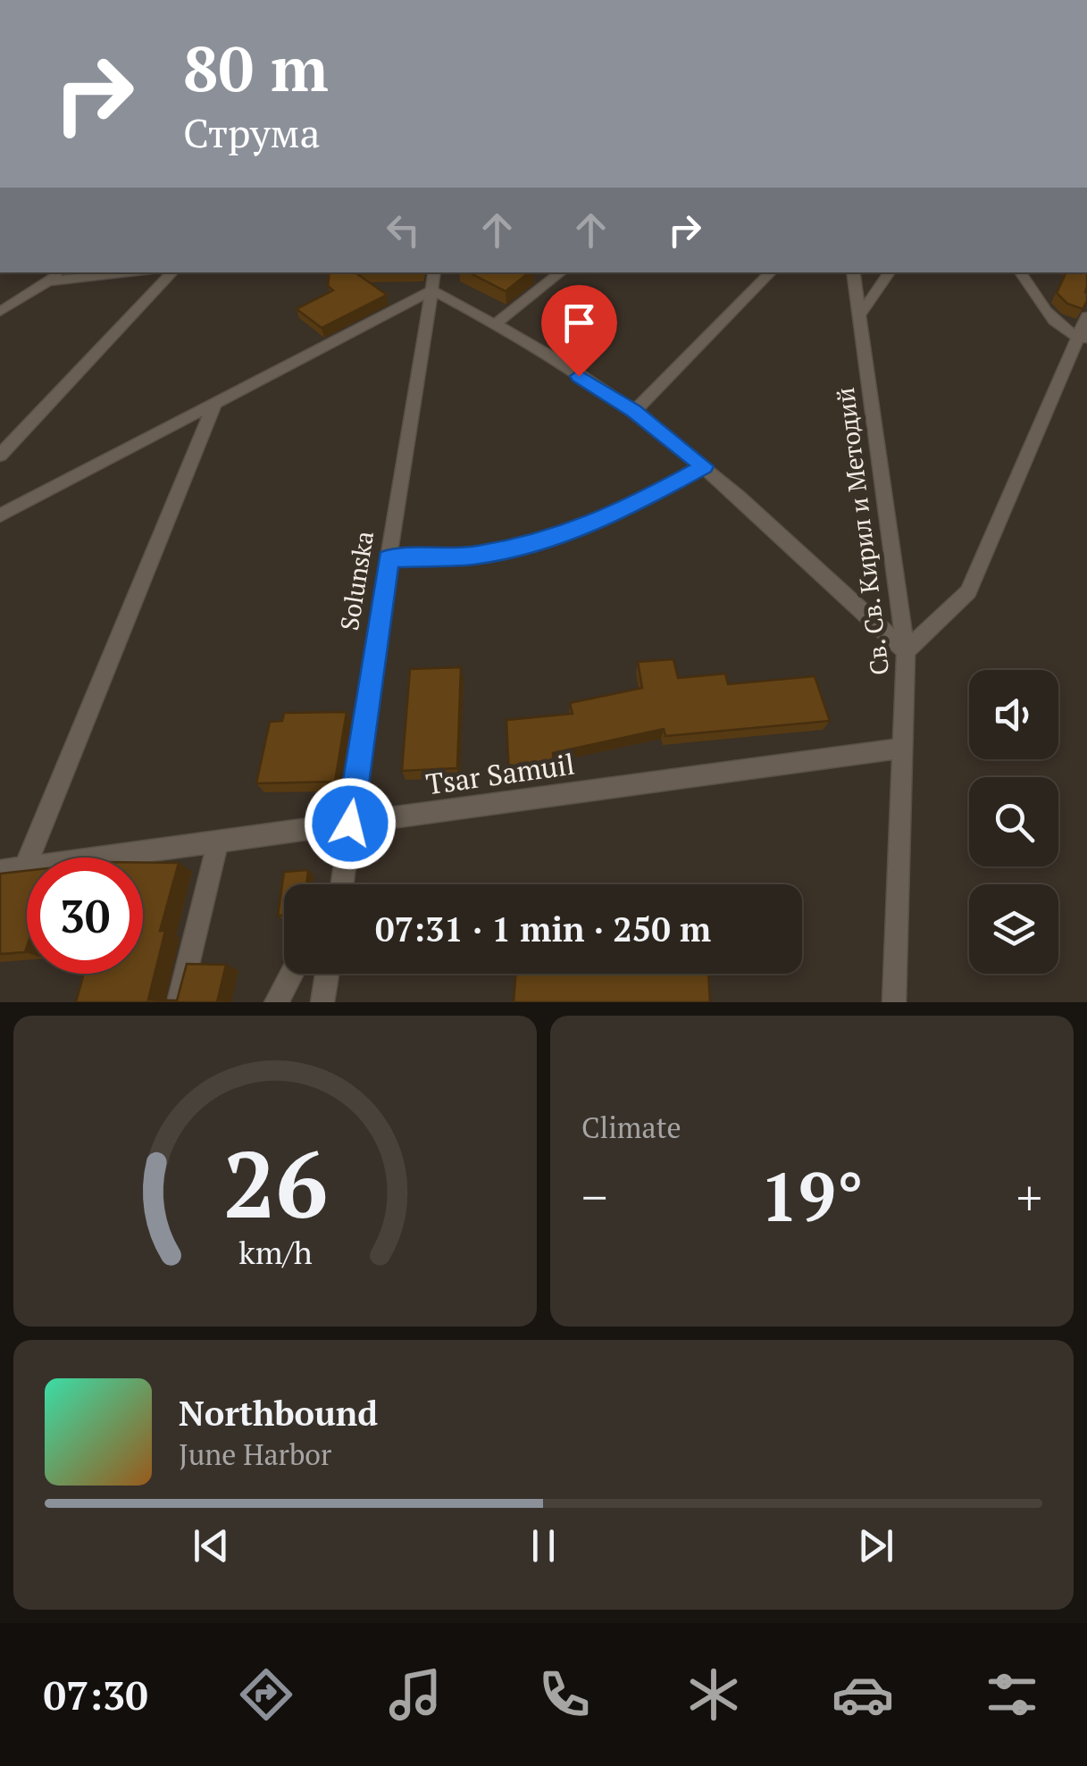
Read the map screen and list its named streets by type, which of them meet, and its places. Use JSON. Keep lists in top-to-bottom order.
{
  "streets": {
    "street": ["Св. Св. Кирил и Методий", "Solunska", "Tsar Samuil"]
  },
  "crossings": [
    ["Св. Св. Кирил и Методий", "Tsar Samuil"],
    ["Solunska", "Tsar Samuil"]
  ],
  "page": {
    "turn": ["80 m", "Струма"],
    "limit": "30",
    "trip": "07:31 · 1 min · 250 m",
    "tile": "Climate",
    "heat": ["−", "19°", "+"],
    "song": ["Northbound", "June Harbor"],
    "tabs": "07:30",
    "gauge": ["26", "km/h"]
  }
}
